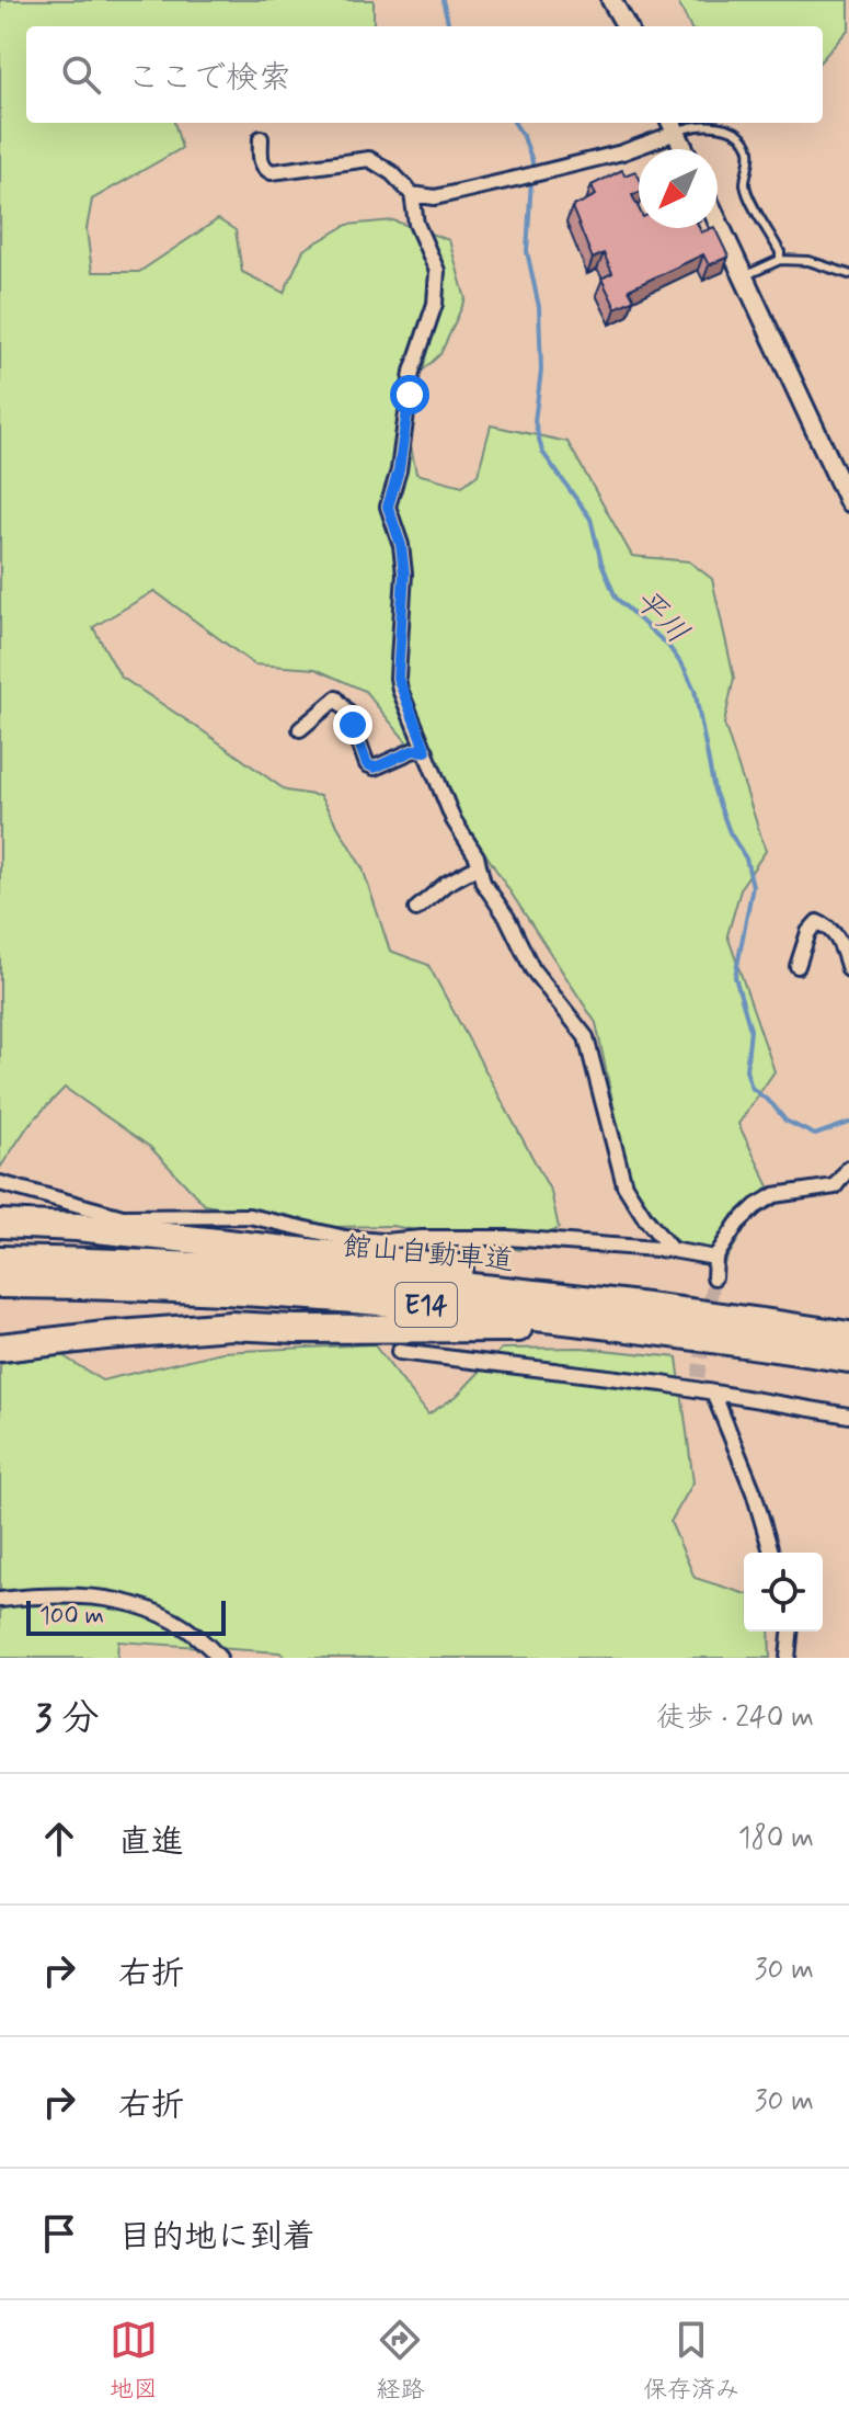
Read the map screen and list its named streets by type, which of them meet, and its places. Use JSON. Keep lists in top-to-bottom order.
{
  "streets": {
    "highway": ["館山自動車道", "E14"]
  },
  "water": ["平川"],
  "scale_bar": "100 m",
  "north": "bottom left",
  "page": {
    "search": "ここで検索",
    "scale": "100 m",
    "heading": ["3 分", "徒歩 · 240 m"],
    "list": [
      ["直進", "180 m"],
      ["右折", "30 m"],
      ["右折", "30 m"],
      "目的地に到着"
    ],
    "nav": ["地図", "経路", "保存済み"]
  }
}
